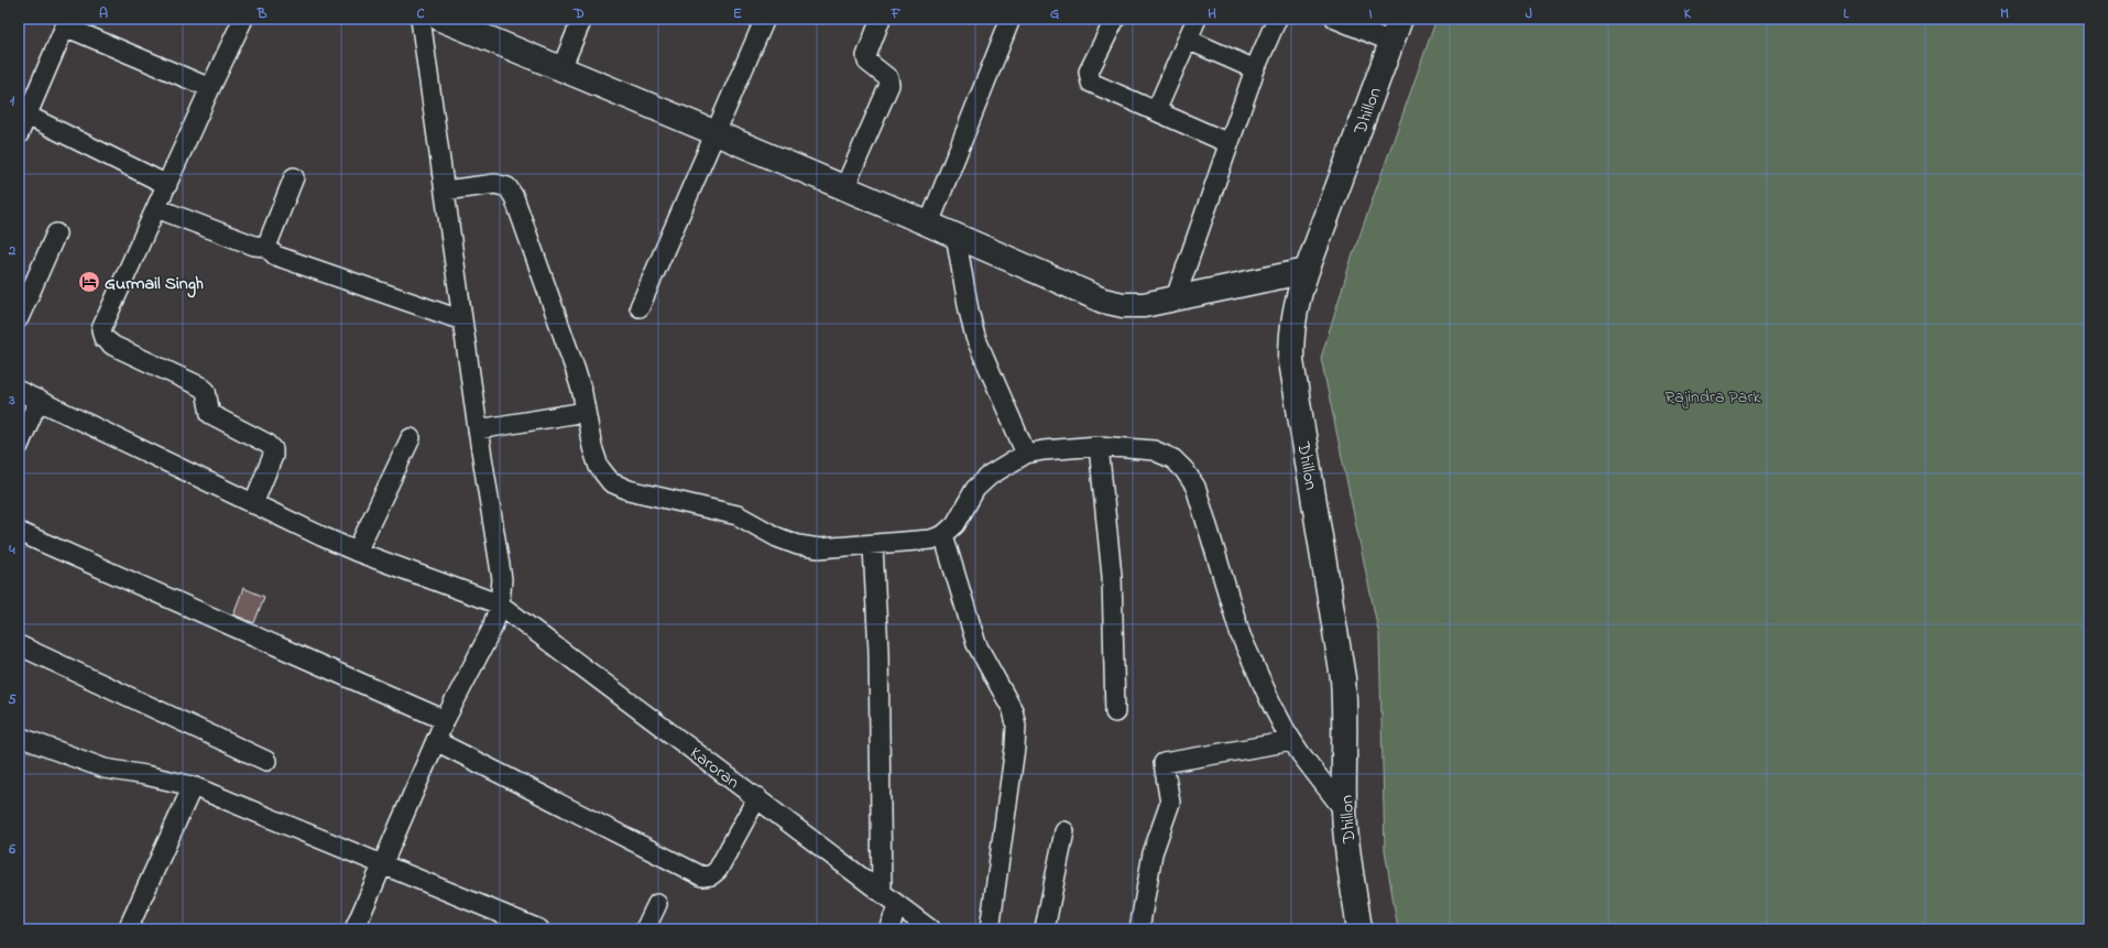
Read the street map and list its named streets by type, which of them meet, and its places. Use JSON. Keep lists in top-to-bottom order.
{
  "streets": {
    "street": ["Dhillon", "Karoran"]
  },
  "parks": ["Rajindra Park"],
  "places": {
    "hotel": ["Gurmail Singh"]
  },
  "grid": {
    "columns": [
      "A",
      "B",
      "C",
      "D",
      "E",
      "F",
      "G",
      "H",
      "I",
      "J",
      "K",
      "L",
      "M"
    ],
    "rows": [
      "1",
      "2",
      "3",
      "4",
      "5",
      "6"
    ]
  }
}
